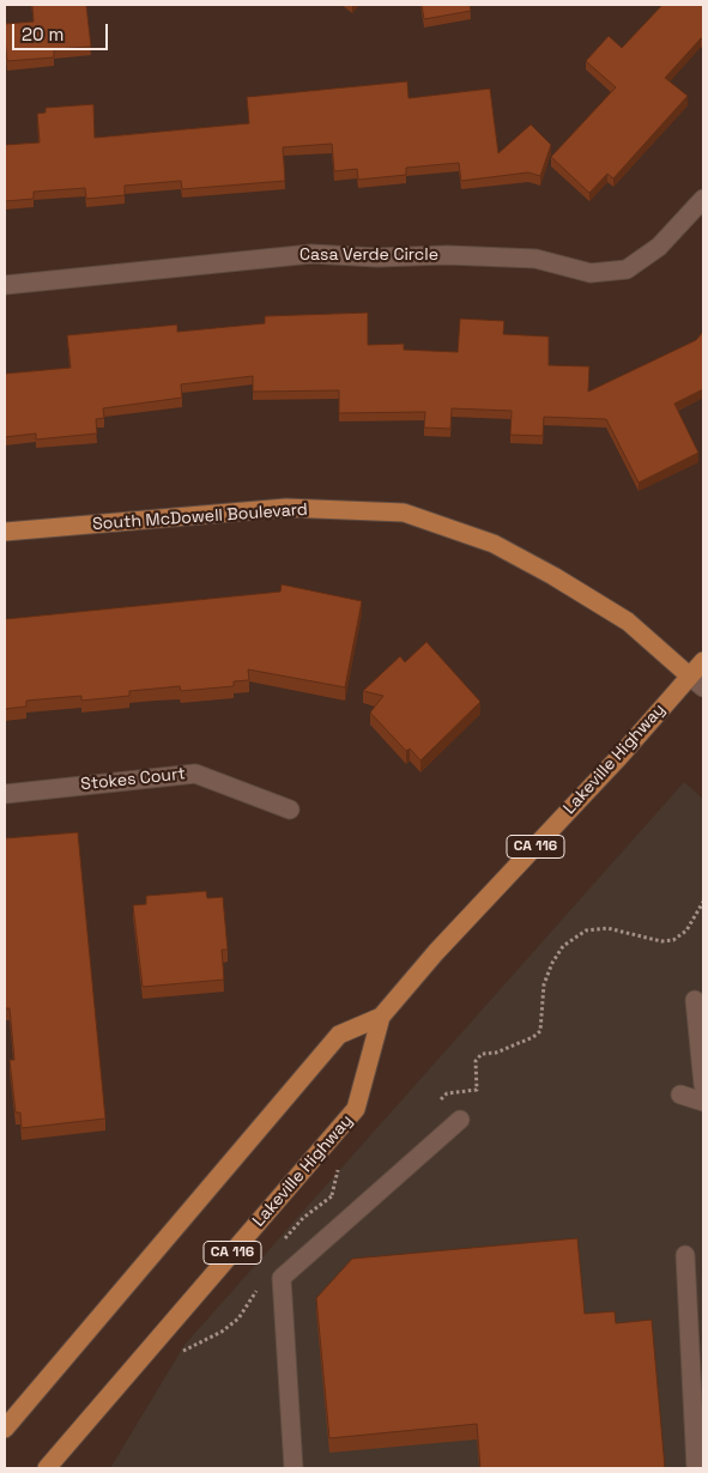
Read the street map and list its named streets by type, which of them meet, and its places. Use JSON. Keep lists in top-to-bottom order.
{
  "streets": {
    "main road": ["South McDowell Boulevard", "Lakeville Highway", "CA 116"],
    "street": ["Casa Verde Circle", "Stokes Court"]
  },
  "crossings": [
    ["South McDowell Boulevard", "Lakeville Highway"]
  ],
  "scale_bar": "20 m"
}
